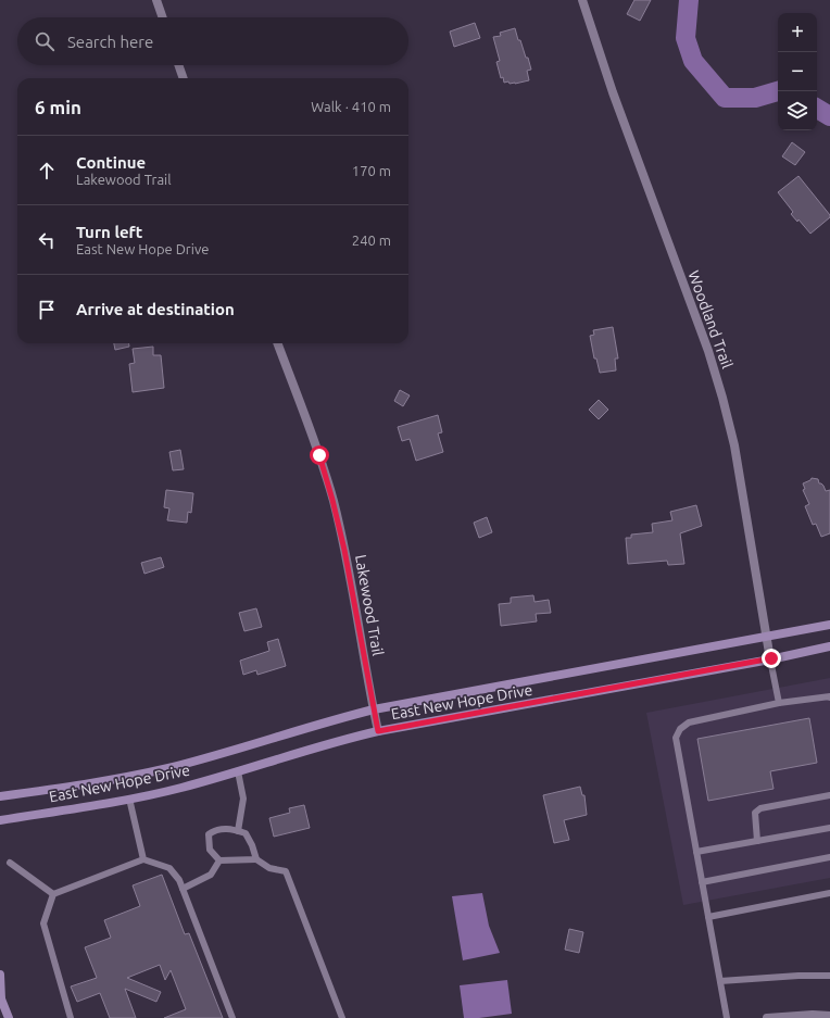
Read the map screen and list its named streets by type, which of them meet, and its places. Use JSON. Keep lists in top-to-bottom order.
{
  "streets": {
    "street": ["Woodland Trail", "Lakewood Trail", "East New Hope Drive"]
  },
  "crossings": [
    ["Woodland Trail", "East New Hope Drive"],
    ["Lakewood Trail", "East New Hope Drive"]
  ],
  "page": {
    "map_buttons": ["+", "−"],
    "search": "Search here",
    "heading": ["6 min", "Walk · 410 m"],
    "list": [
      ["Continue", "Lakewood Trail", "170 m"],
      ["Turn left", "East New Hope Drive", "240 m"],
      "Arrive at destination"
    ]
  }
}
